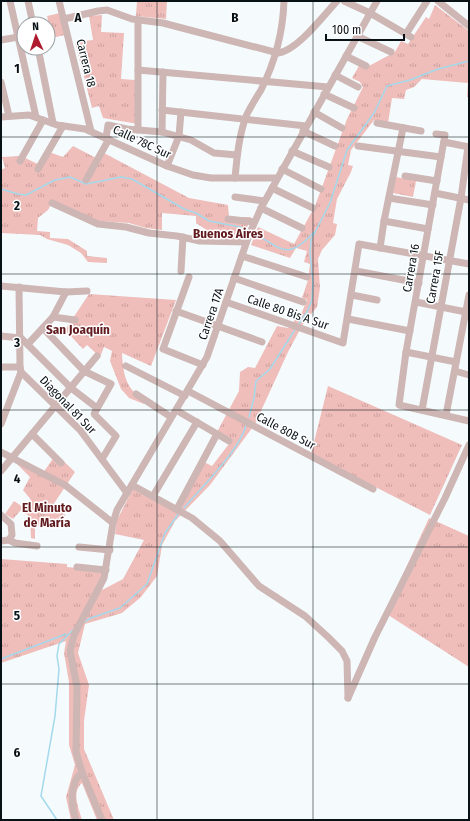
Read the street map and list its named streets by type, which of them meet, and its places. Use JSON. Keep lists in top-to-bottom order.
{
  "streets": {
    "street": [
      "Carrera 18",
      "Calle 78C Sur",
      "Carrera 16",
      "Carrera 15F",
      "Calle 80 Bis A Sur",
      "Carrera 17A",
      "Diagonal 81 Sur",
      "Calle 80B Sur"
    ]
  },
  "crossings": [
    ["Carrera 18", "Calle 78C Sur"],
    ["Calle 78C Sur", "Carrera 17A"],
    ["Carrera 16", "Carrera 15F"],
    ["Calle 80 Bis A Sur", "Carrera 17A"],
    ["Carrera 17A", "Diagonal 81 Sur"],
    ["Carrera 17A", "Calle 80B Sur"]
  ],
  "districts": ["Buenos Aires", "San Joaquín", "El Minuto de María"],
  "scale_bar": "100 m",
  "north": "top",
  "grid": {
    "columns": ["A", "B"],
    "rows": [
      "1",
      "2",
      "3",
      "4",
      "5",
      "6"
    ]
  }
}
